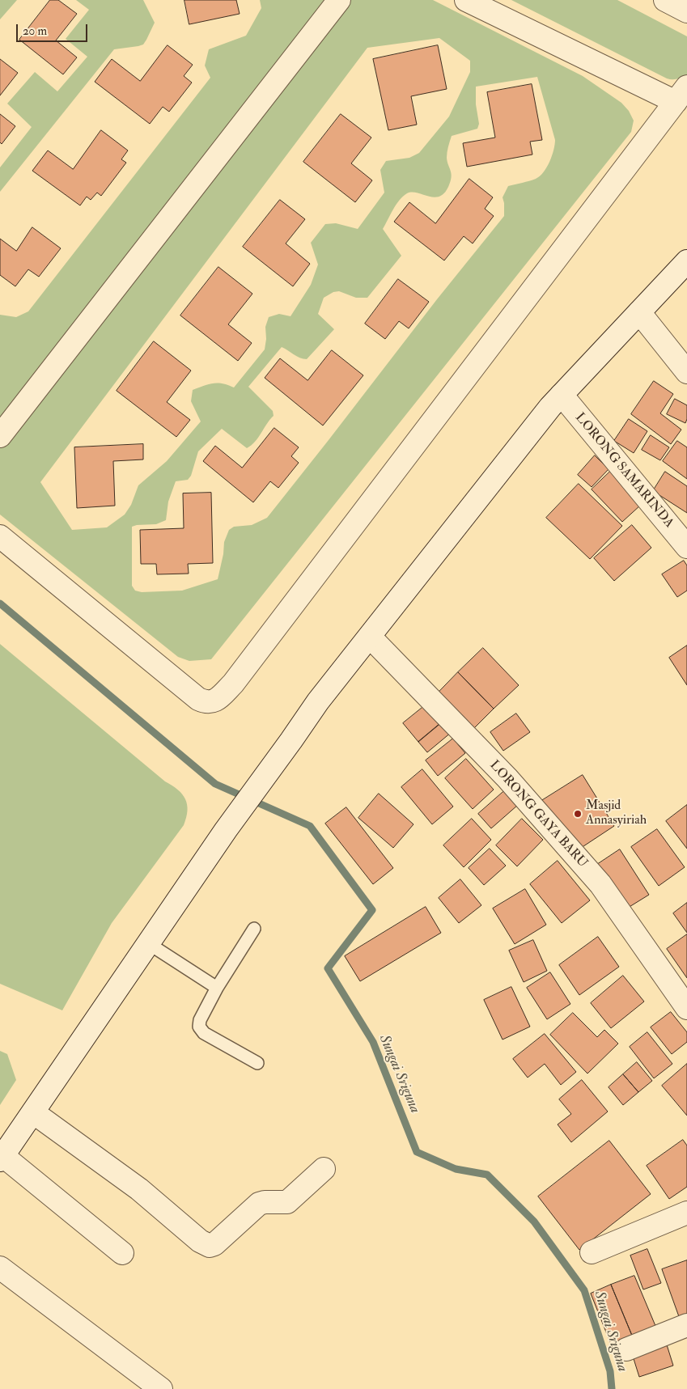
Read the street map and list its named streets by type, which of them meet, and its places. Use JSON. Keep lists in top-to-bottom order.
{
  "streets": {
    "street": ["LORONG SAMARINDA", "LORONG GAYA BARU"]
  },
  "water": ["Sungai Sriguna"],
  "places": ["Masjid Annasyiriah"],
  "scale_bar": "20 m"
}
